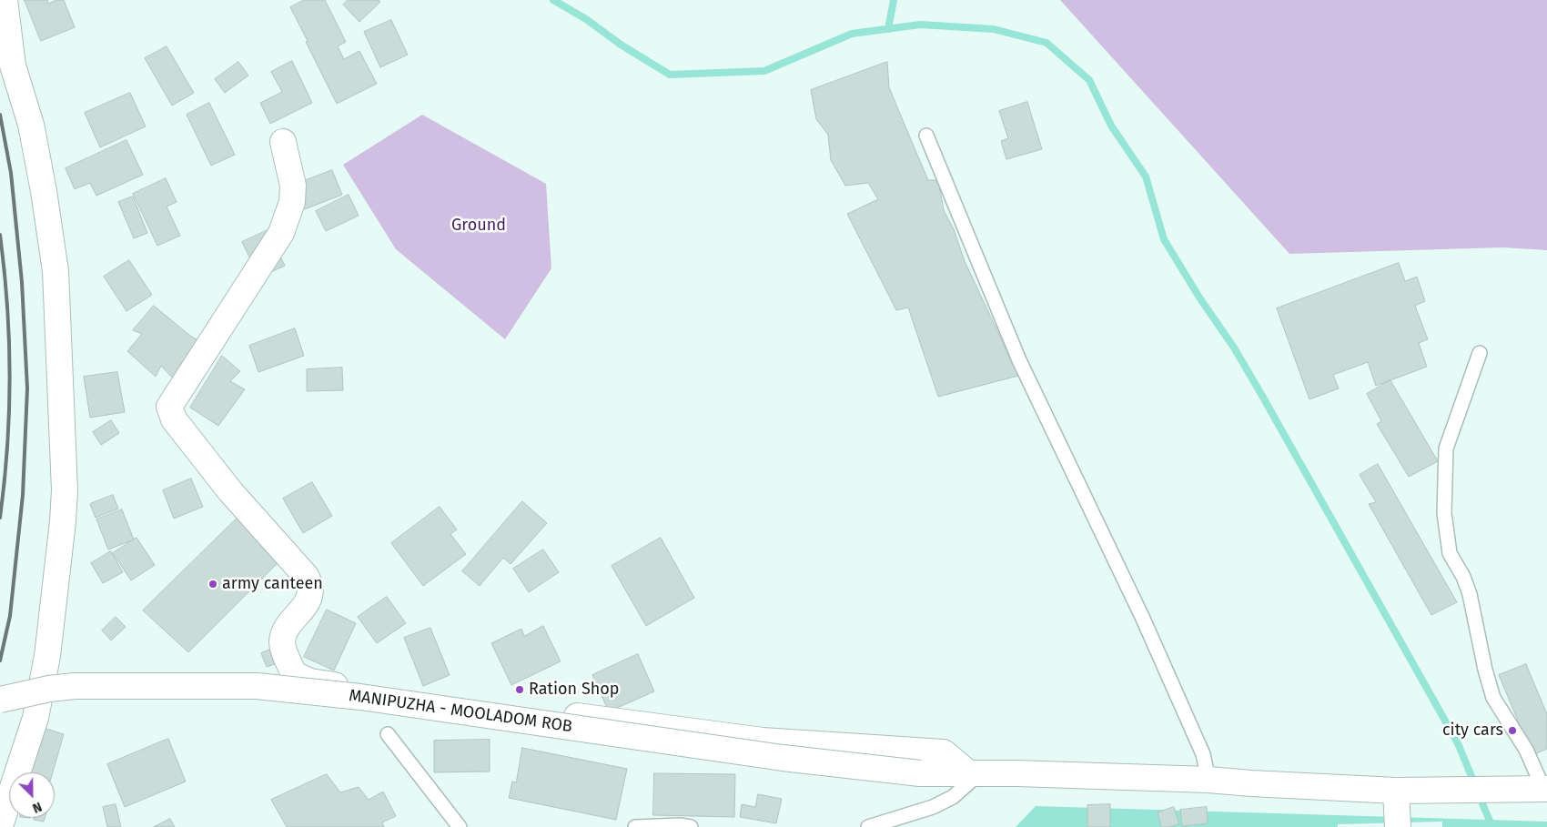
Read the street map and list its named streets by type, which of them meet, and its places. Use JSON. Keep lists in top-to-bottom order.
{
  "streets": {
    "street": ["MANIPUZHA - MOOLADOM ROB"]
  },
  "parks": ["Ground"],
  "places": ["army canteen", "Ration Shop", "city cars"],
  "north": "bottom right"
}
